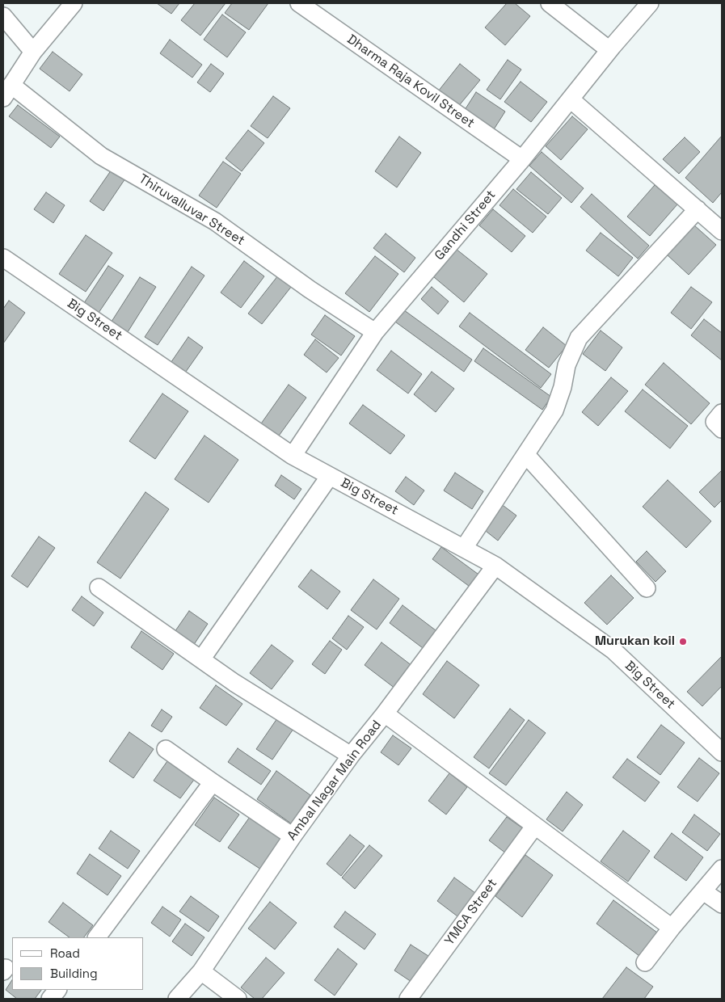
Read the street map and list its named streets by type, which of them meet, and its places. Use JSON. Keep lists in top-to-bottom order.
{
  "streets": {
    "street": [
      "Dharma Raja Kovil Street",
      "Thiruvalluvar Street",
      "Gandhi Street",
      "Big Street",
      "Ambal Nagar Main Road",
      "YMCA Street"
    ]
  },
  "crossings": [
    ["Dharma Raja Kovil Street", "Gandhi Street"],
    ["Thiruvalluvar Street", "Gandhi Street"],
    ["Gandhi Street", "Big Street"],
    ["Big Street", "Ambal Nagar Main Road"]
  ],
  "places": ["Murukan koil"],
  "legend": ["Road", "Building"]
}
